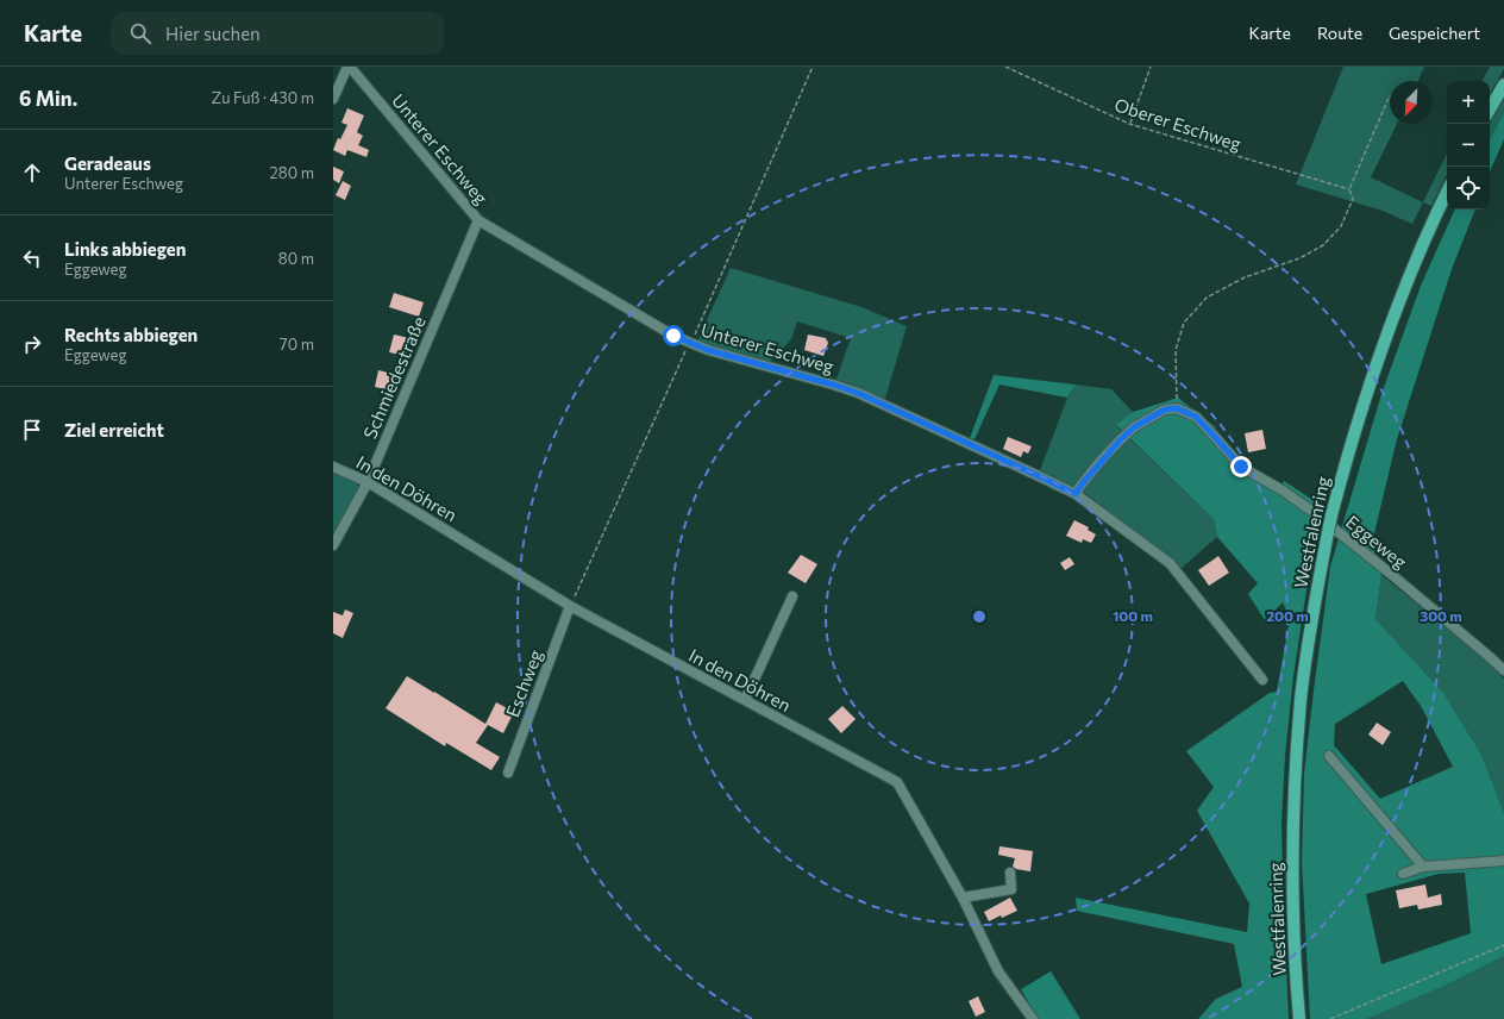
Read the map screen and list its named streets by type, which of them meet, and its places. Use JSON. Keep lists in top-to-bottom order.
{
  "streets": {
    "main road": ["Westfalenring"],
    "street": [
      "Unterer Eschweg",
      "Schmiedestraße",
      "In den Döhren",
      "Eggeweg",
      "Eschweg"
    ],
    "path": ["Oberer Eschweg"]
  },
  "crossings": [
    ["Unterer Eschweg", "Schmiedestraße"],
    ["Schmiedestraße", "In den Döhren"],
    ["In den Döhren", "Eschweg"]
  ],
  "north": "bottom left",
  "page": {
    "header": "Karte",
    "search": "Hier suchen",
    "nav": ["Karte", "Route", "Gespeichert"],
    "heading": ["6 Min.", "Zu Fuß · 430 m"],
    "map_buttons": ["+", "−"],
    "list": [
      ["Geradeaus", "Unterer Eschweg", "280 m"],
      ["Links abbiegen", "Eggeweg", "80 m"],
      ["Rechts abbiegen", "Eggeweg", "70 m"],
      "Ziel erreicht"
    ]
  },
  "rings": ["100 m", "200 m", "300 m"]
}
